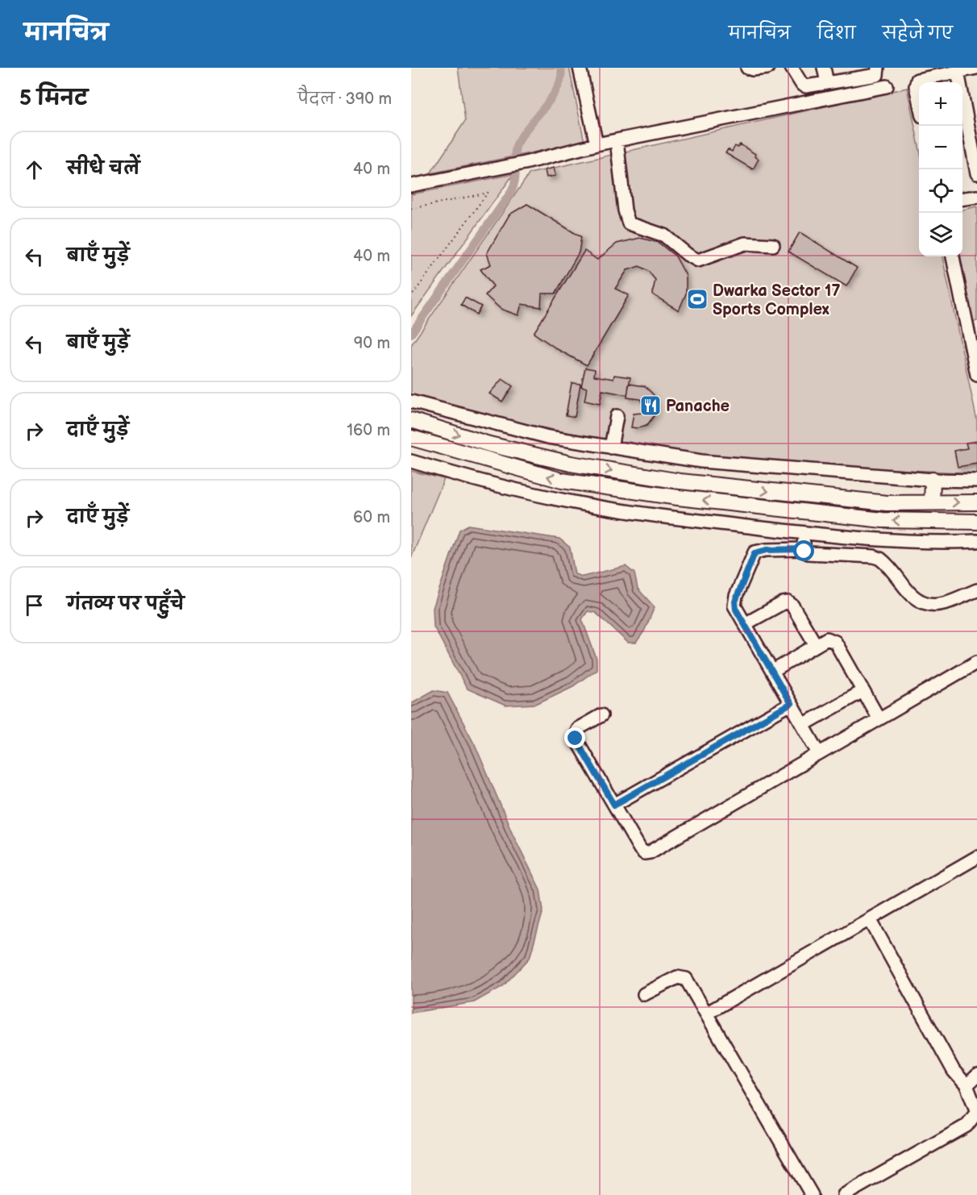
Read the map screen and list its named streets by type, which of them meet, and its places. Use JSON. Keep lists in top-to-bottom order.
{
  "places": {
    "sports": ["Dwarka Sector 17 Sports Complex"],
    "restaurant": ["Panache"]
  },
  "page": {
    "header": "मानचित्र",
    "nav": ["मानचित्र", "दिशा", "सहेजे गए"],
    "heading": ["5 मिनट", "पैदल · 390 m"],
    "map_buttons": ["+", "−"],
    "list": [
      ["सीधे चलें", "40 m"],
      ["बाएँ मुड़ें", "40 m"],
      ["बाएँ मुड़ें", "90 m"],
      ["दाएँ मुड़ें", "160 m"],
      ["दाएँ मुड़ें", "60 m"],
      "गंतव्य पर पहुँचे"
    ]
  }
}
